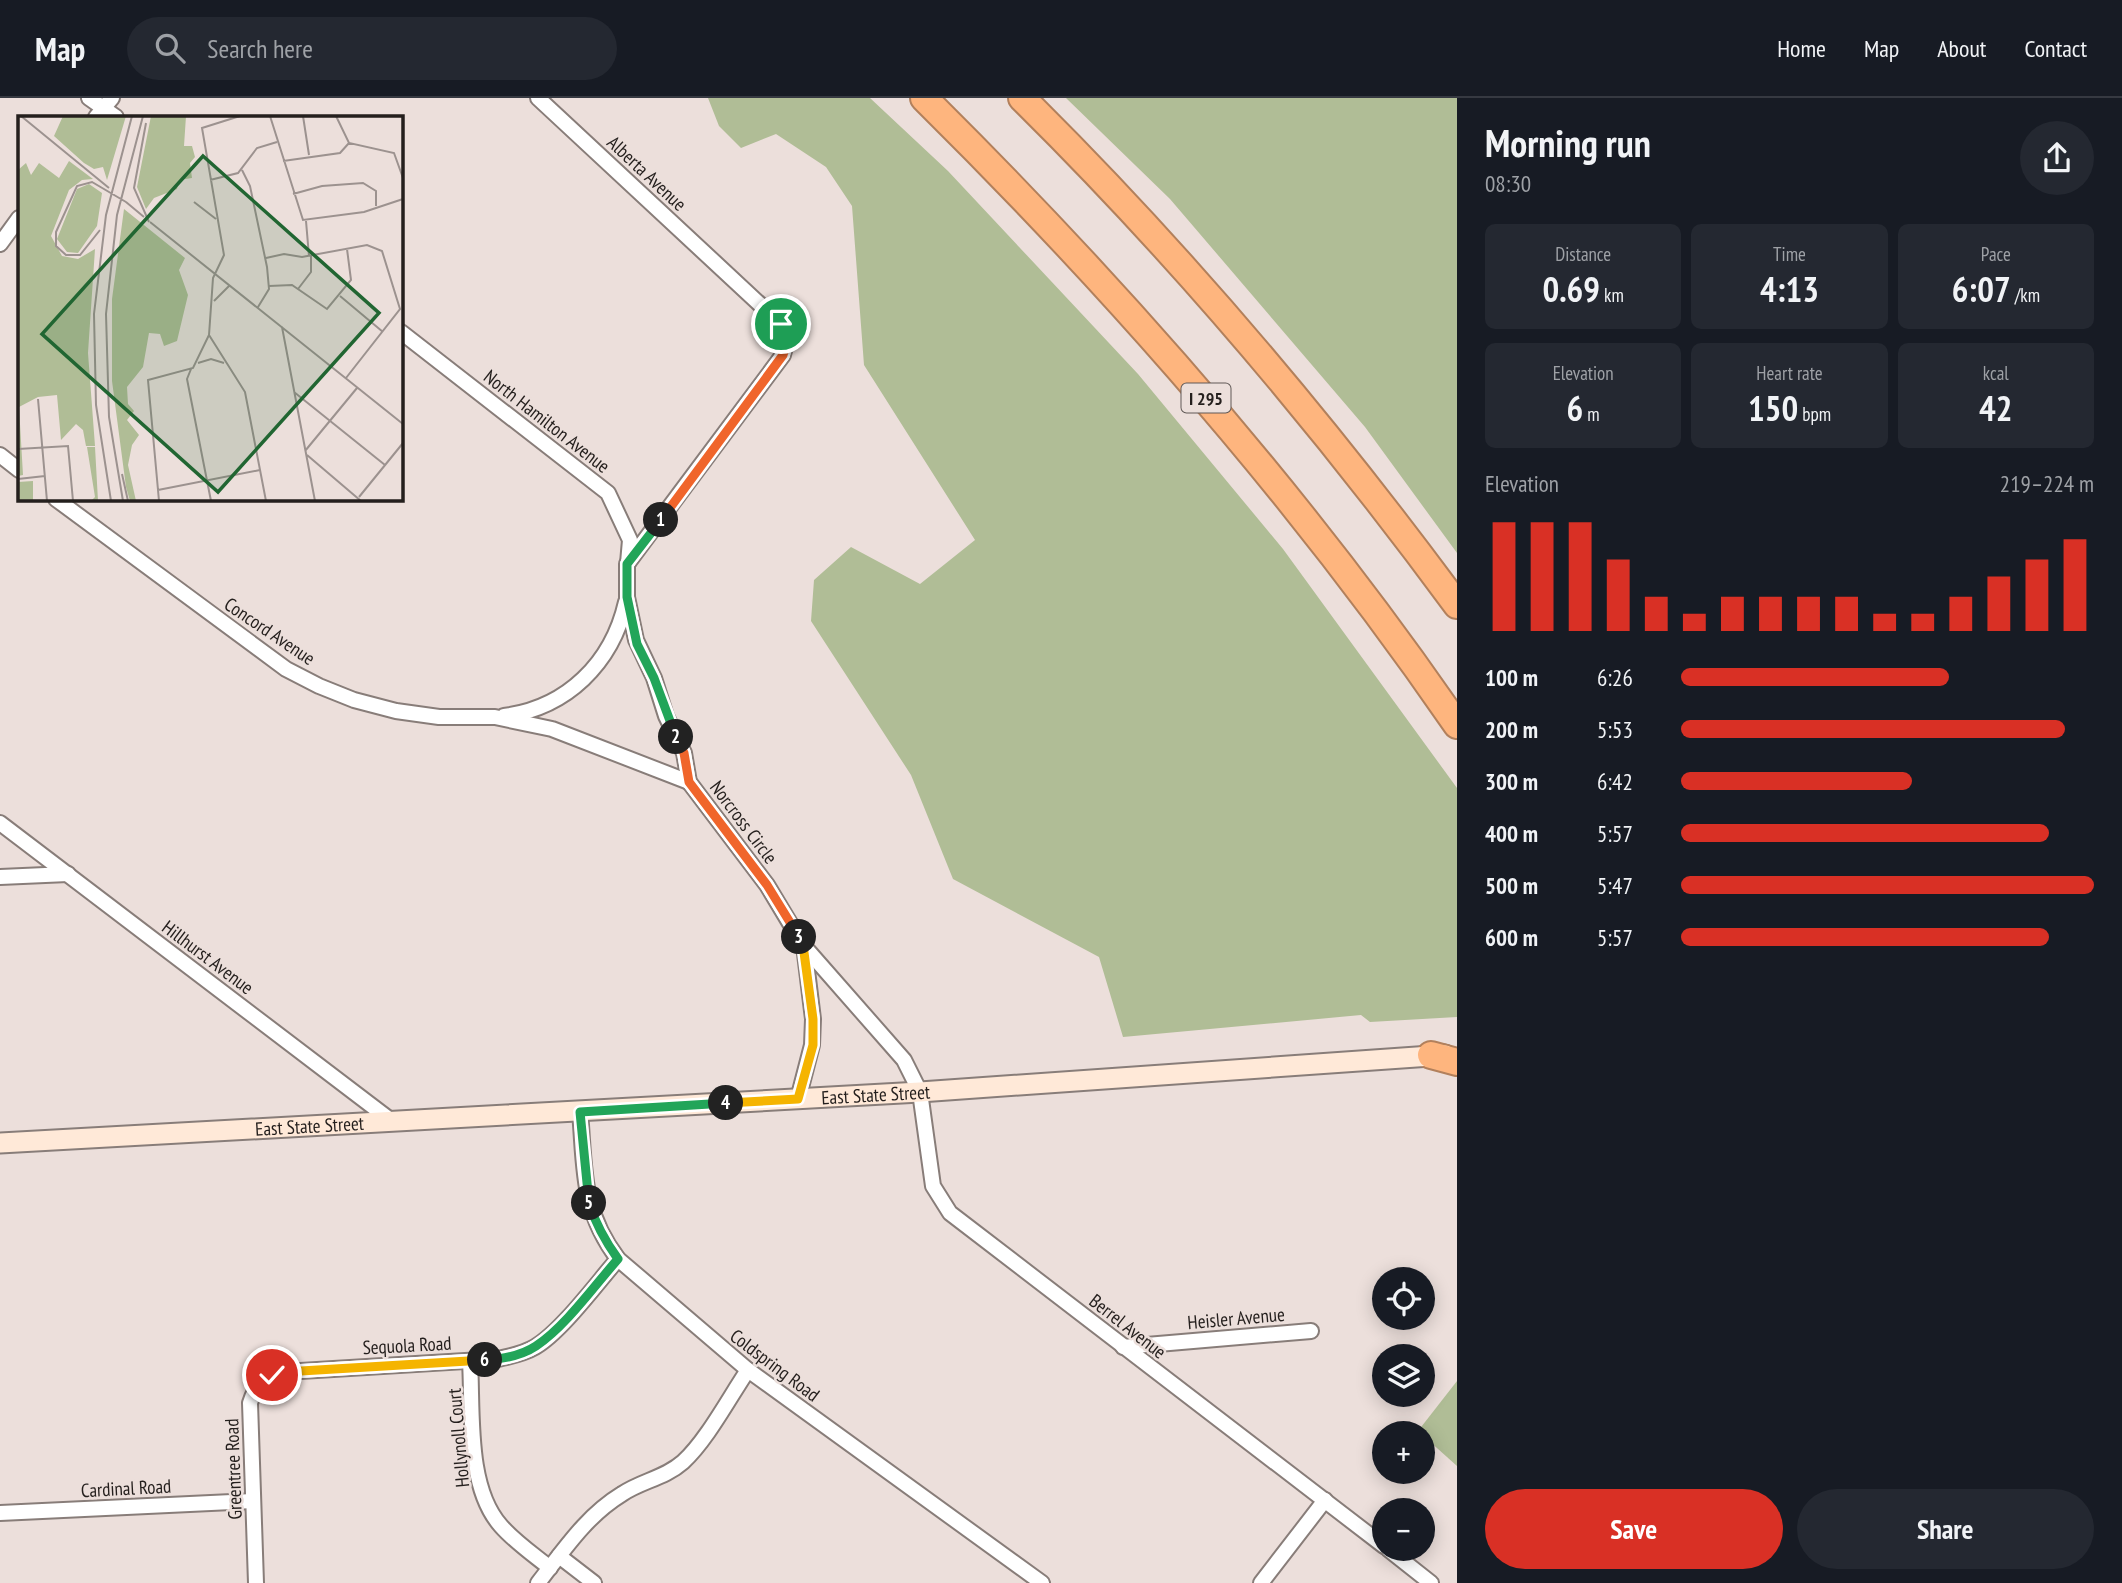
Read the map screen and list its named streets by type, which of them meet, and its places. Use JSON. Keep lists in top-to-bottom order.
{
  "streets": {
    "highway": ["I 295"],
    "street": [
      "Alberta Avenue",
      "North Hamilton Avenue",
      "Concord Avenue",
      "Norcross Circle",
      "Hillhurst Avenue",
      "East State Street",
      "Heisler Avenue",
      "Berrel Avenue",
      "Sequola Road",
      "Coldspring Road",
      "Hollynoll Court",
      "Greentree Road",
      "Cardinal Road"
    ]
  },
  "crossings": [
    ["Alberta Avenue", "North Hamilton Avenue"],
    ["Alberta Avenue", "Norcross Circle"],
    ["North Hamilton Avenue", "Norcross Circle"],
    ["Concord Avenue", "Norcross Circle"],
    ["Norcross Circle", "East State Street"],
    ["Norcross Circle", "Berrel Avenue"],
    ["Hillhurst Avenue", "East State Street"],
    ["East State Street", "Berrel Avenue"],
    ["East State Street", "Coldspring Road"],
    ["Heisler Avenue", "Berrel Avenue"],
    ["Sequola Road", "Coldspring Road"],
    ["Sequola Road", "Hollynoll Court"],
    ["Sequola Road", "Greentree Road"],
    ["Greentree Road", "Cardinal Road"]
  ],
  "page": {
    "header": "Map",
    "search": "Search here",
    "nav": [
      "Home",
      "Map",
      "About",
      "Contact"
    ],
    "heading": ["Morning run", "08:30"],
    "stats": [
      ["Distance", "0.69 km"],
      ["Time", "4:13"],
      ["Pace", "6:07 /km"],
      ["Elevation", "6 m"],
      ["Heart rate", "150 bpm"],
      ["kcal", "42"]
    ],
    "chart": ["Elevation", "219–224 m"],
    "pins": [
      "1",
      "2",
      "3",
      "4",
      "5",
      "6"
    ],
    "list": [
      {
        "name": "100 m",
        "note": "6:26"
      },
      {
        "name": "200 m",
        "note": "5:53"
      },
      {
        "name": "300 m",
        "note": "6:42"
      },
      {
        "name": "400 m",
        "note": "5:57"
      },
      {
        "name": "500 m",
        "note": "5:47"
      },
      {
        "name": "600 m",
        "note": "5:57"
      }
    ],
    "map_buttons": ["+", "−"],
    "buttons": ["Save", "Share"]
  }
}
